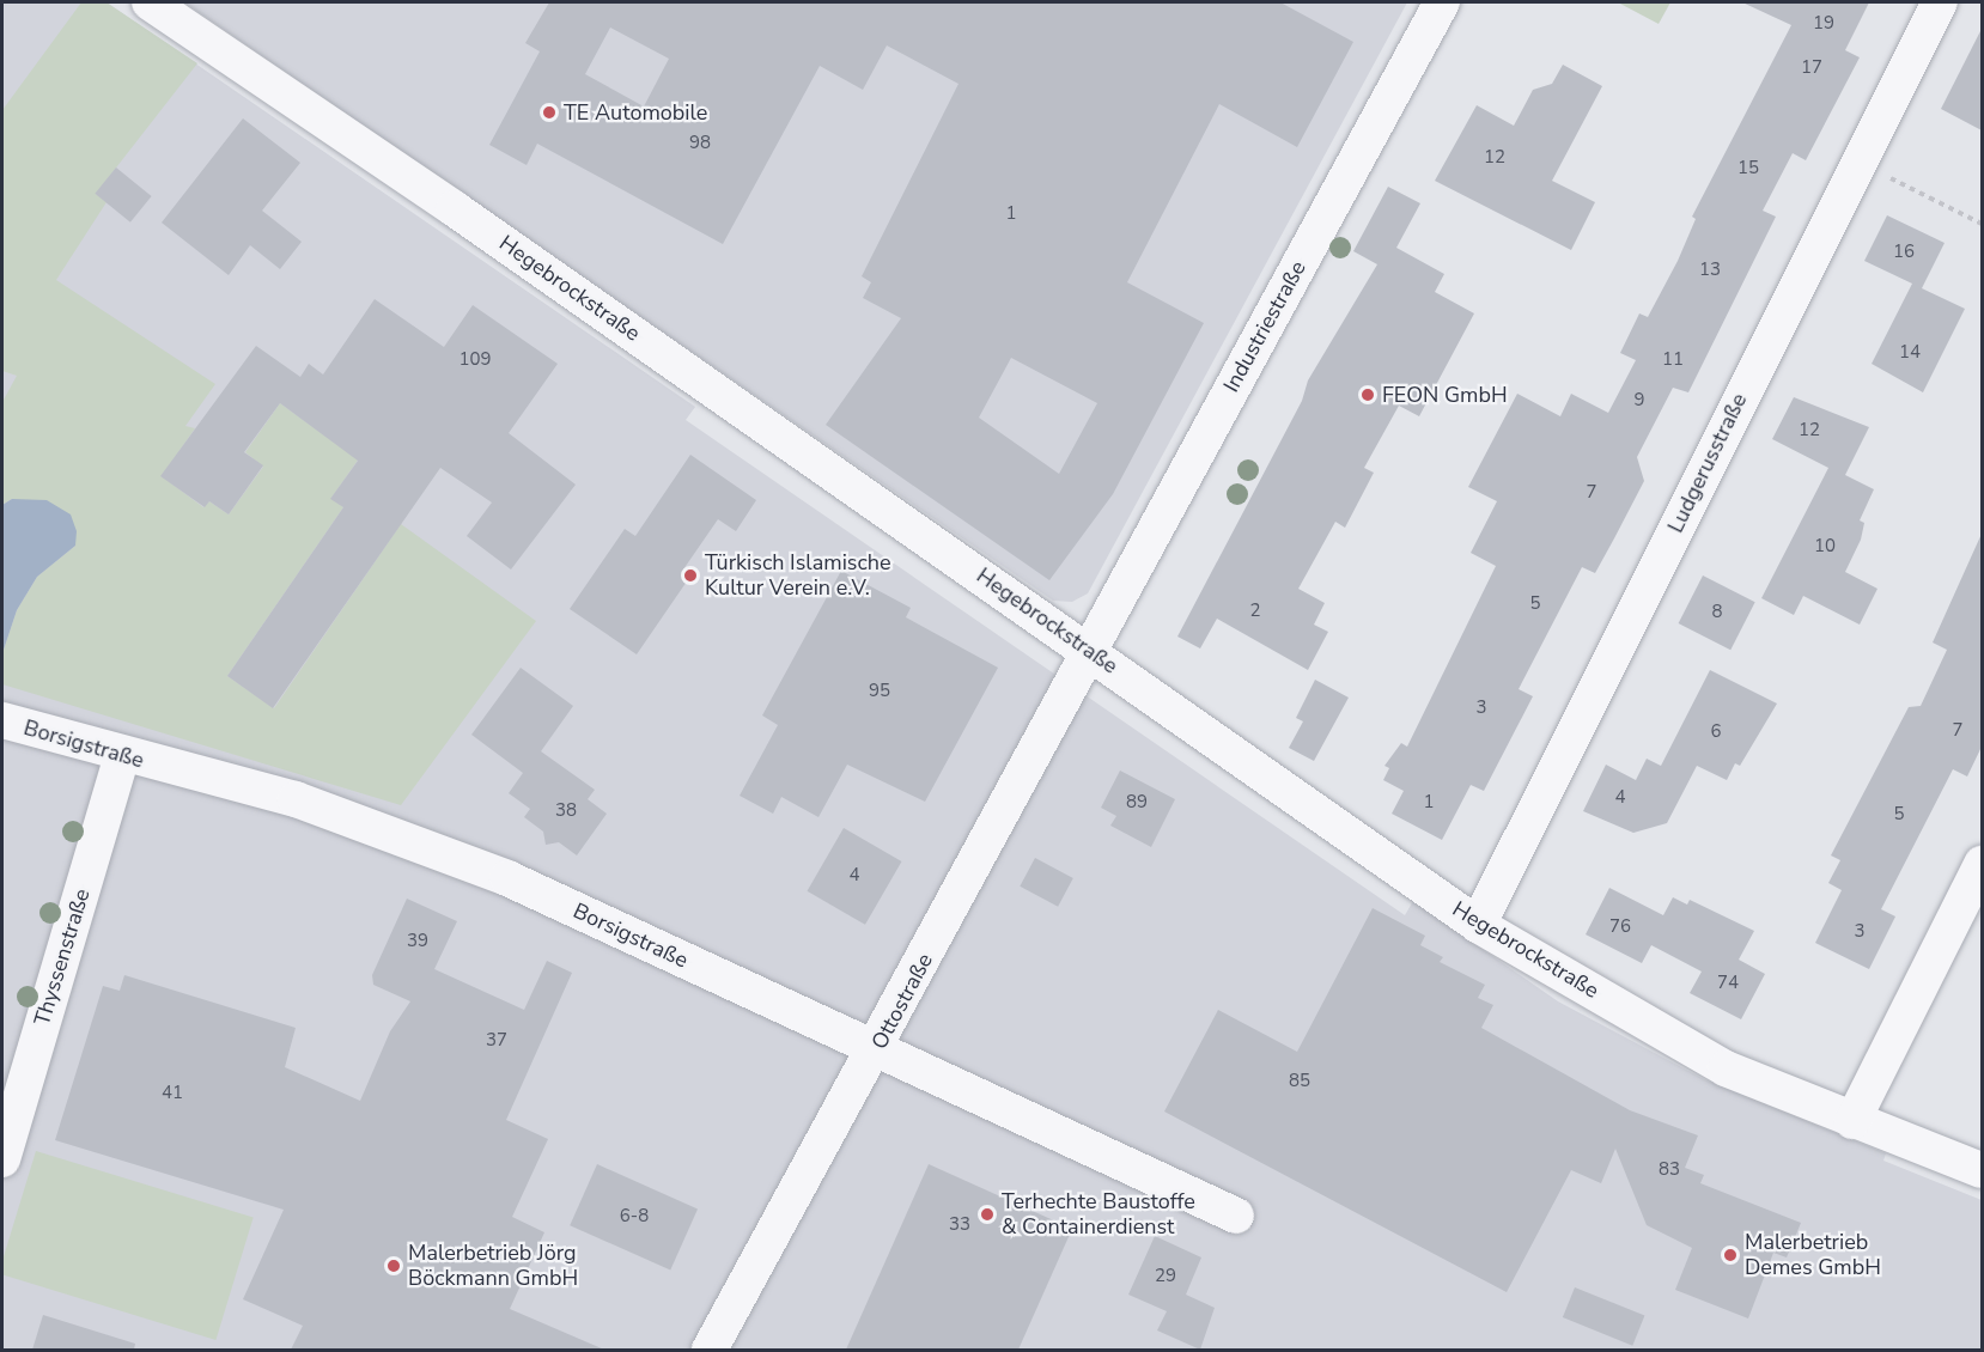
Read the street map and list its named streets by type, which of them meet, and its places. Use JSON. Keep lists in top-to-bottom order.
{
  "streets": {
    "street": [
      "Hegebrockstraße",
      "Industriestraße",
      "Ludgerusstraße",
      "Borsigstraße",
      "Thyssenstraße",
      "Ottostraße"
    ]
  },
  "crossings": [
    ["Hegebrockstraße", "Industriestraße"],
    ["Hegebrockstraße", "Ludgerusstraße"],
    ["Hegebrockstraße", "Ottostraße"],
    ["Industriestraße", "Ottostraße"],
    ["Borsigstraße", "Thyssenstraße"],
    ["Borsigstraße", "Ottostraße"]
  ],
  "places": [
    "TE Automobile",
    "FEON GmbH",
    "Türkisch Islamische Kultur Verein e.V.",
    "Terhechte Baustoffe & Containerdienst",
    "Malerbetrieb Demes GmbH",
    "Malerbetrieb Jörg Böckmann GmbH"
  ],
  "house_numbers": [
    "19",
    "17",
    "98",
    "12",
    "15",
    "1",
    "16",
    "13",
    "14",
    "109",
    "11",
    "9",
    "12",
    "7",
    "10",
    "5",
    "2",
    "8",
    "95",
    "3",
    "7",
    "6",
    "4",
    "89",
    "1",
    "38",
    "5",
    "4",
    "76",
    "3",
    "39",
    "74",
    "37",
    "85",
    "41",
    "83",
    "6-8",
    "33",
    "29"
  ]
}
